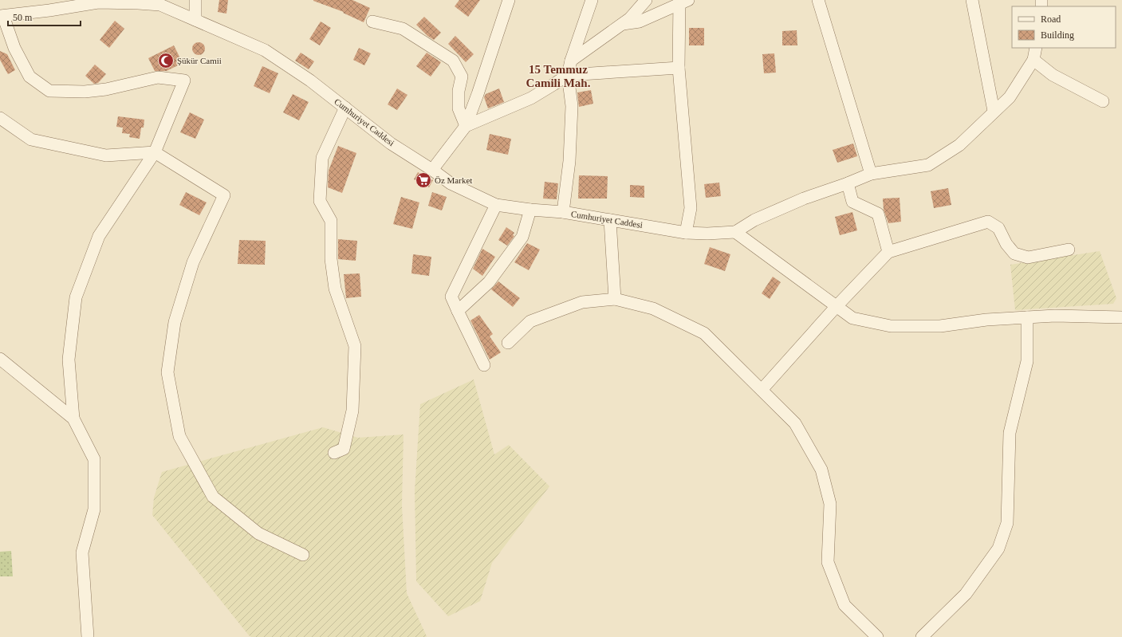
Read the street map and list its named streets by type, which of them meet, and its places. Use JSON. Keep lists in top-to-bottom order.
{
  "streets": {
    "street": ["Cumhuriyet Caddesi"]
  },
  "districts": ["15 Temmuz Camili Mah."],
  "places": {
    "mosque": ["Şükür Camii"],
    "supermarket": ["Öz Market"]
  },
  "legend": ["Road", "Building"],
  "scale_bar": "50 m"
}
